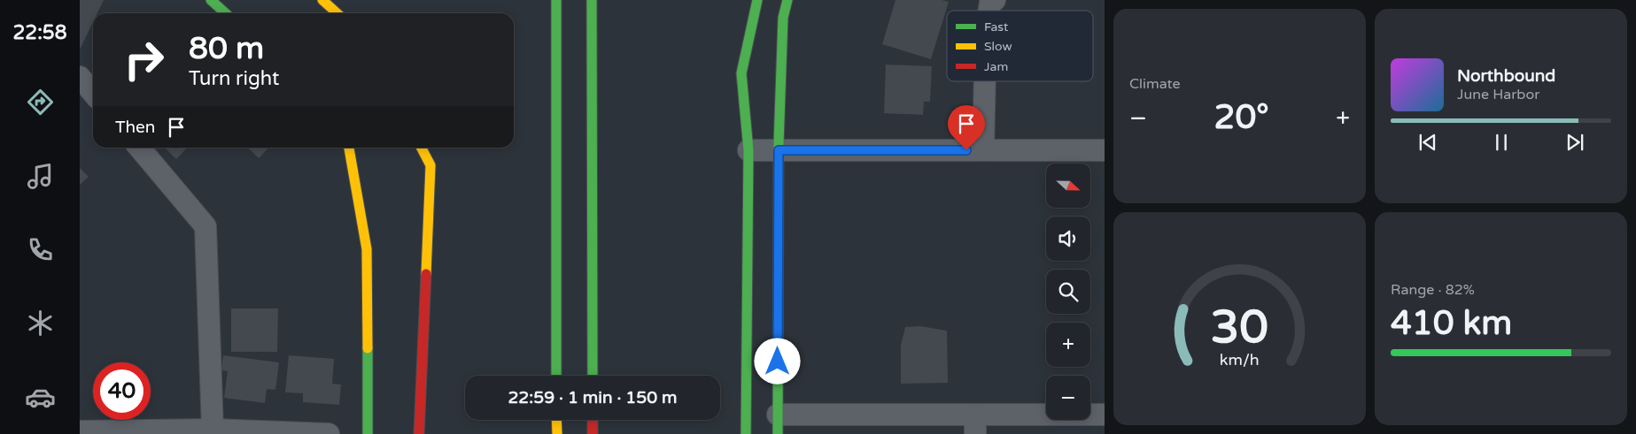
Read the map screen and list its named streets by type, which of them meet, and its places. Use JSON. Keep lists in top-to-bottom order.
{
  "legend": ["Fast", "Slow", "Jam"],
  "north": "right",
  "page": {
    "tabs": "22:58",
    "tile": [
      "Climate",
      ["Range · 82%", "410 km"]
    ],
    "turn": ["80 m", "Turn right"],
    "song": ["Northbound", "June Harbor"],
    "heat": ["−", "20°", "+"],
    "then": "Then",
    "map_buttons": ["+", "−"],
    "limit": "40",
    "trip": "22:59 · 1 min · 150 m",
    "gauge": ["30", "km/h"]
  }
}
